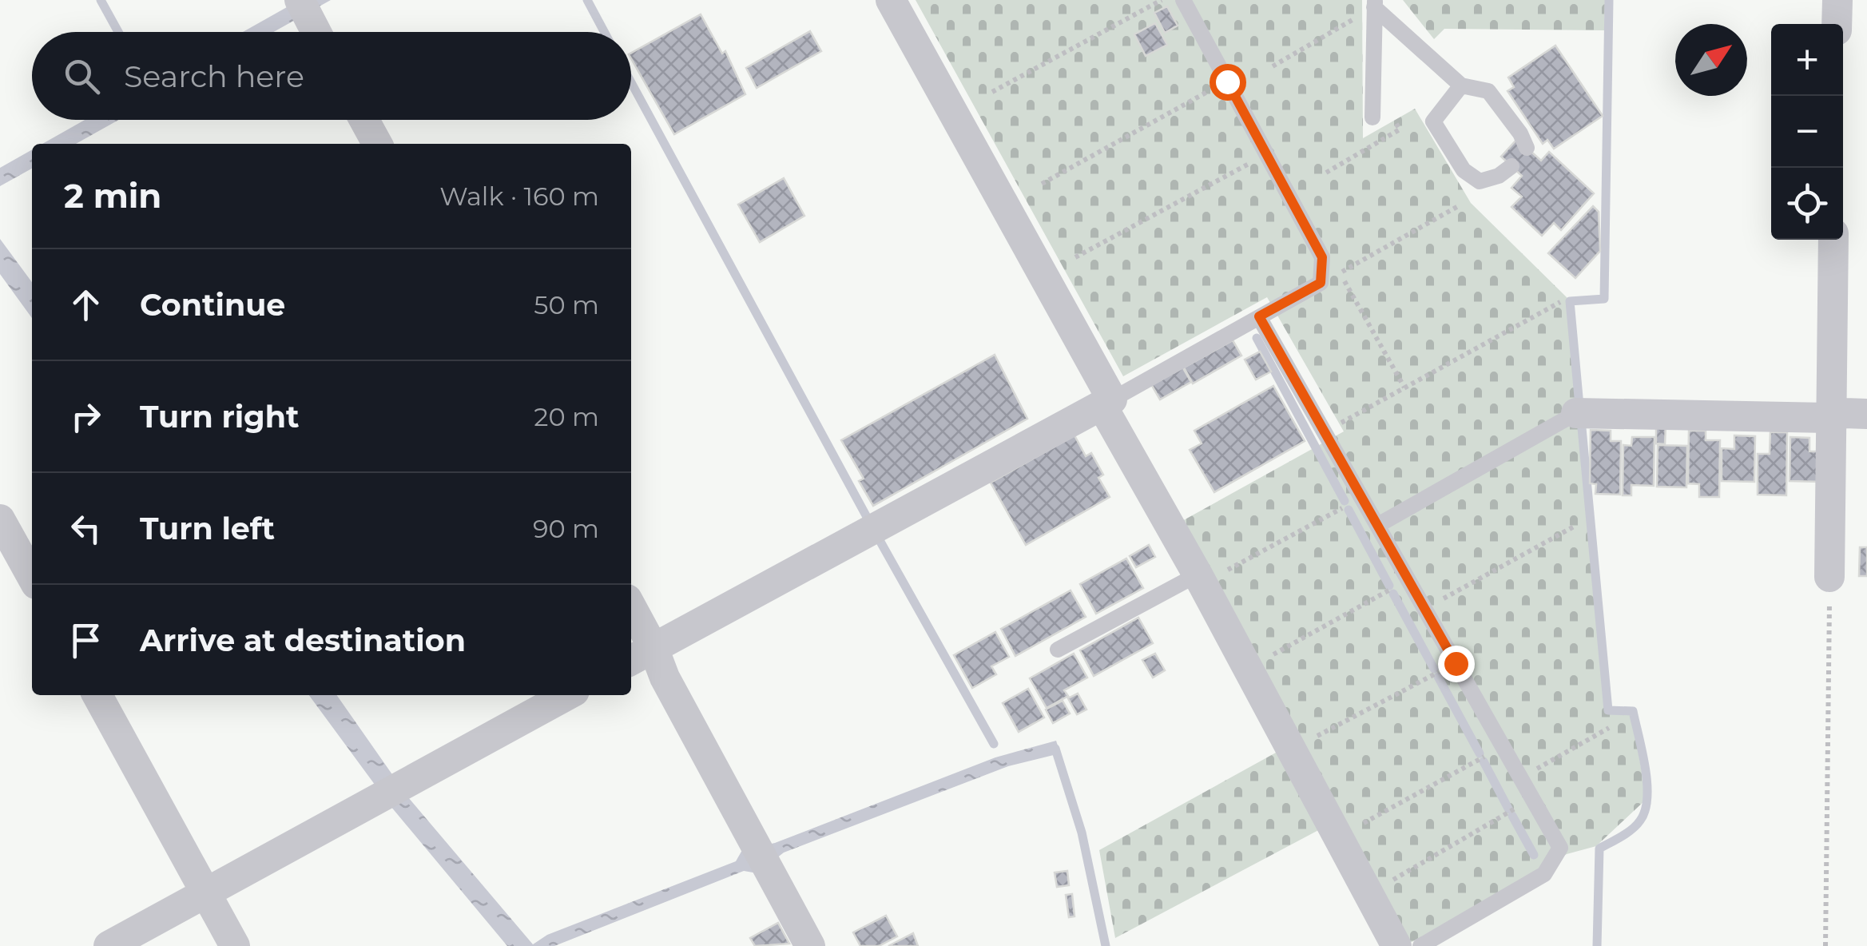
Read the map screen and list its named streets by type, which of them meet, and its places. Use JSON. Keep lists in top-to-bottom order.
{
  "north": "top right",
  "page": {
    "map_buttons": ["+", "−"],
    "search": "Search here",
    "heading": ["2 min", "Walk · 160 m"],
    "list": [
      ["Continue", "50 m"],
      ["Turn right", "20 m"],
      ["Turn left", "90 m"],
      "Arrive at destination"
    ]
  }
}
